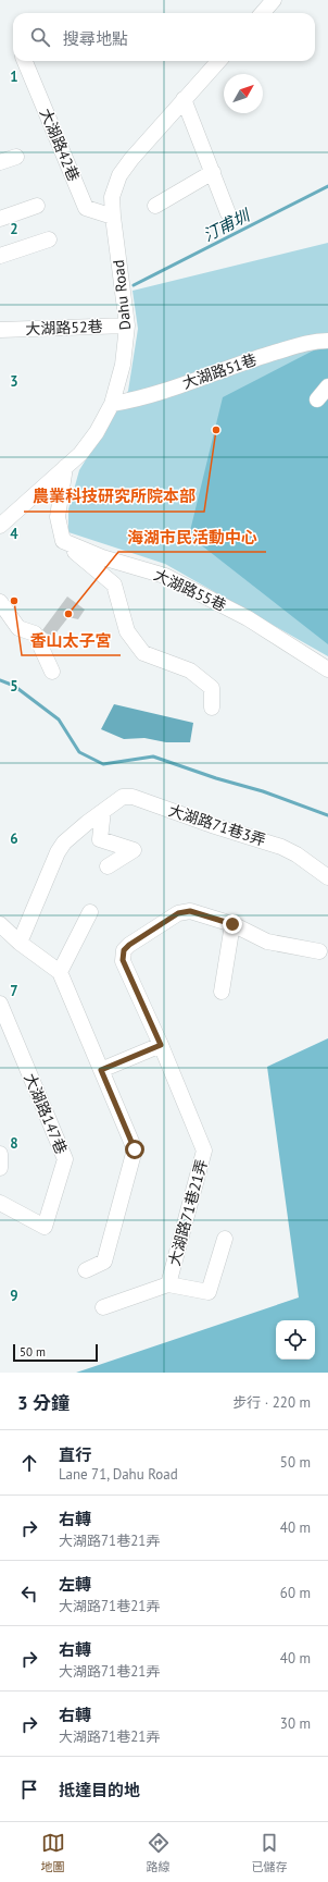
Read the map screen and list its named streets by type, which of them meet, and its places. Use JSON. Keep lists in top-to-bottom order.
{
  "streets": {
    "street": [
      "大湖路42巷",
      "Dahu Road",
      "大湖路52巷",
      "大湖路51巷",
      "大湖路55巷",
      "大湖路71巷3弄",
      "大湖路147巷",
      "大湖路71巷21弄"
    ]
  },
  "crossings": [
    ["大湖路42巷", "Dahu Road"],
    ["Dahu Road", "大湖路52巷"],
    ["Dahu Road", "大湖路51巷"]
  ],
  "water": ["汀甫圳"],
  "places": ["農業科技研究所院本部", "香山太子宮", "海湖市民活動中心"],
  "scale_bar": "50 m",
  "north": "top right",
  "page": {
    "search": "搜尋地點",
    "scale": "50 m",
    "heading": ["3 分鐘", "步行 · 220 m"],
    "list": [
      ["直行", "Lane 71, Dahu Road", "50 m"],
      ["右轉", "大湖路71巷21弄", "40 m"],
      ["左轉", "大湖路71巷21弄", "60 m"],
      ["右轉", "大湖路71巷21弄", "40 m"],
      ["右轉", "大湖路71巷21弄", "30 m"],
      "抵達目的地"
    ],
    "nav": ["地圖", "路線", "已儲存"]
  },
  "grid": {
    "rows": [
      "1",
      "2",
      "3",
      "4",
      "5",
      "6",
      "7",
      "8",
      "9"
    ]
  }
}
